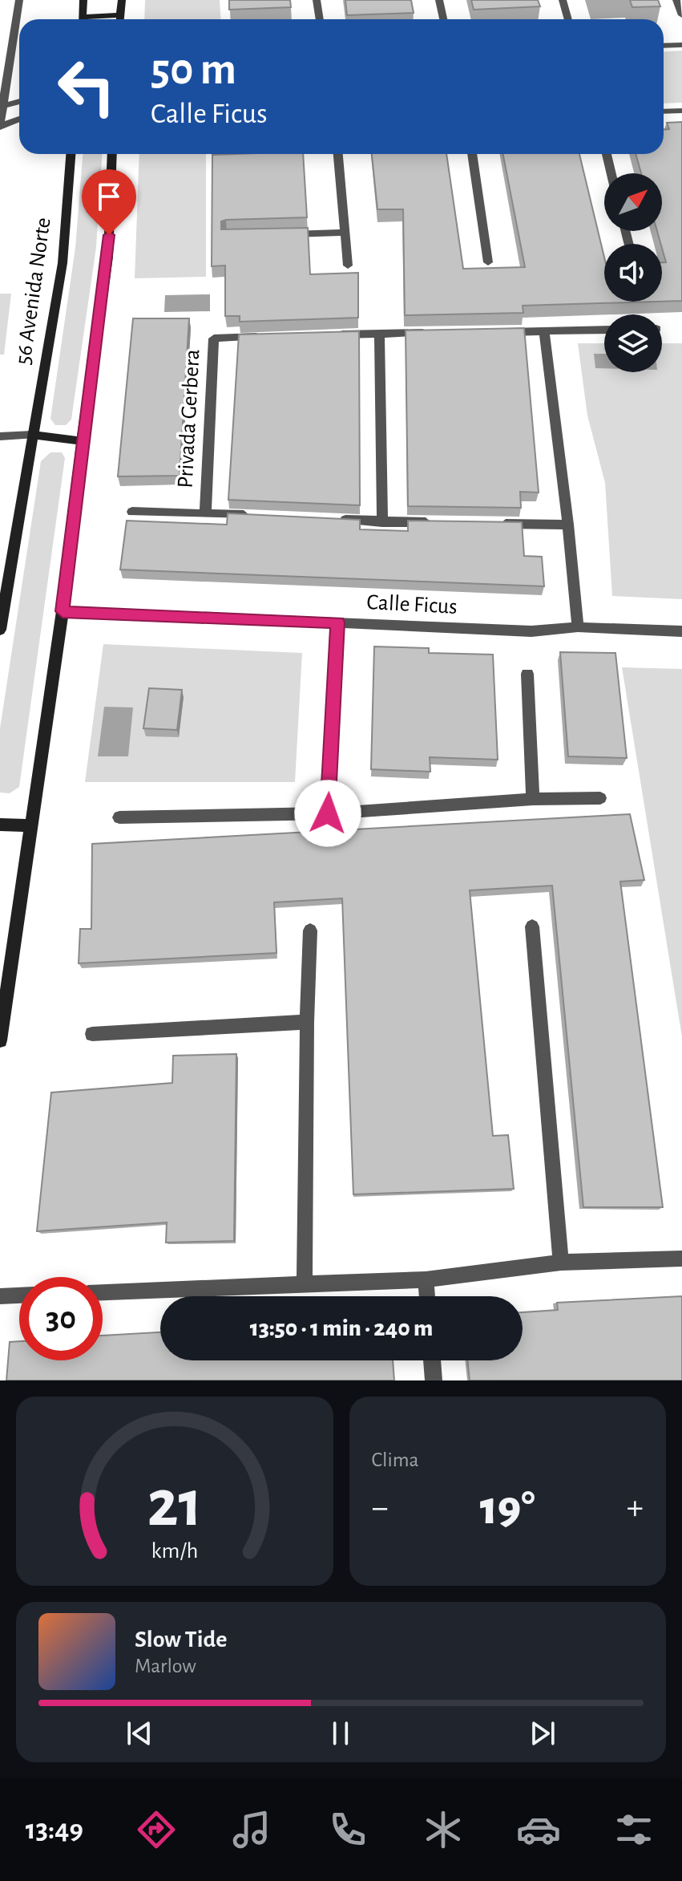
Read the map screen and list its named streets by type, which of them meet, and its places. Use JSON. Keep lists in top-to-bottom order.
{
  "streets": {
    "main road": ["56 Avenida Norte"],
    "street": ["Privada Gerbera", "Calle Ficus"]
  },
  "north": "top right",
  "page": {
    "turn": ["50 m", "Calle Ficus"],
    "limit": "30",
    "trip": "13:50 · 1 min · 240 m",
    "tile": "Clima",
    "heat": ["−", "19°", "+"],
    "song": ["Slow Tide", "Marlow"],
    "tabs": "13:49",
    "gauge": ["21", "km/h"]
  }
}
